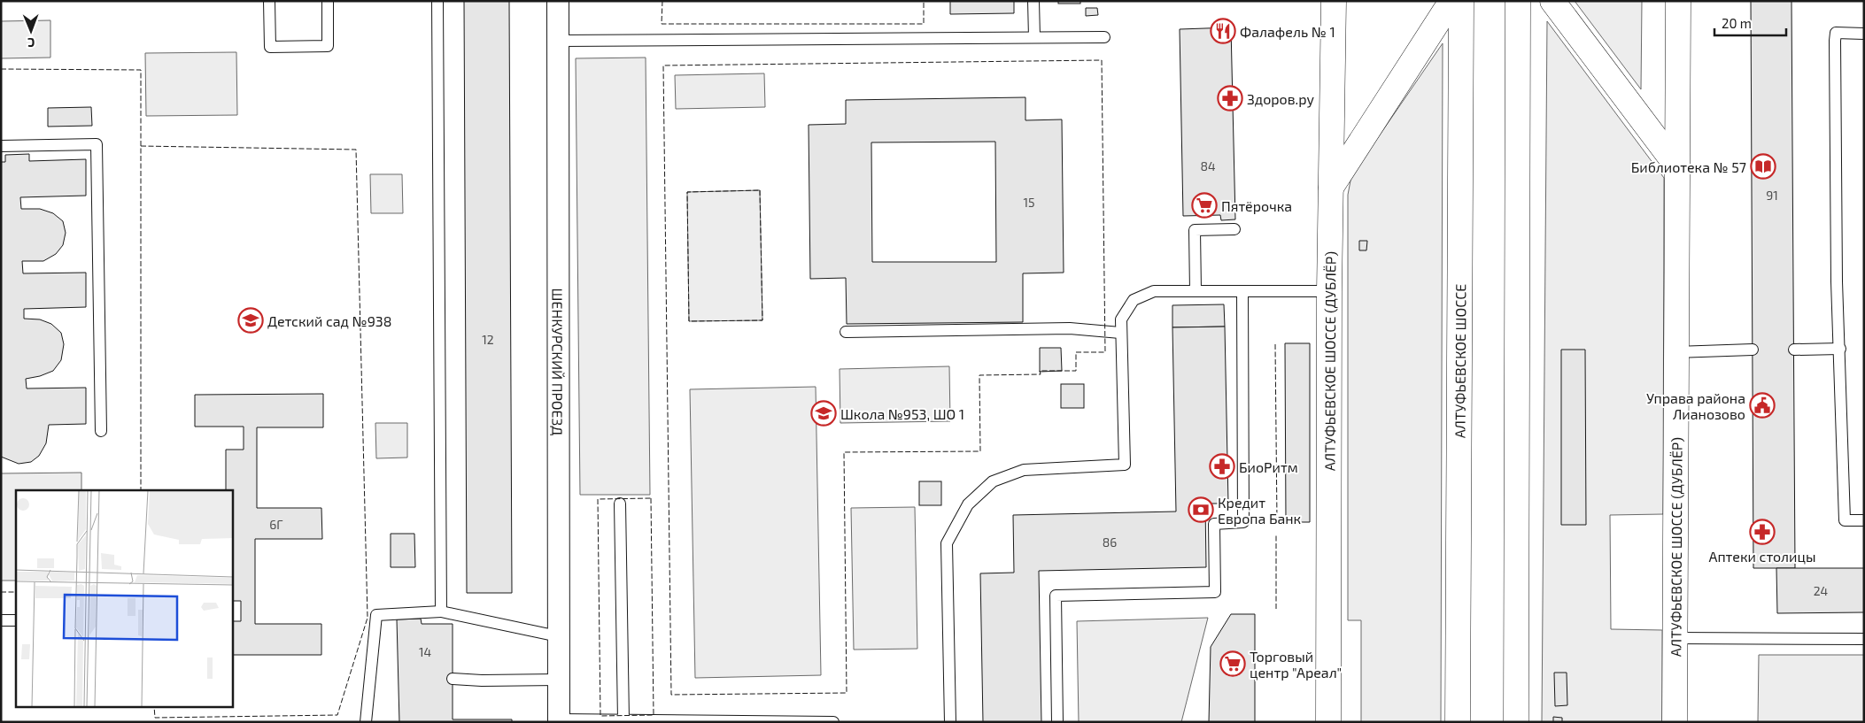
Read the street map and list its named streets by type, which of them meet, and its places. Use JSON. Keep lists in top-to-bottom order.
{
  "streets": {
    "main road": ["АЛТУФЬЕВСКОЕ ШОССЕ (ДУБЛЁР)", "АЛТУФЬЕВСКОЕ ШОССЕ"],
    "street": ["ШЕНКУРСКИЙ ПРОЕЗД"]
  },
  "places": {
    "restaurant": ["Фалафель № 1"],
    "pharmacy": ["Здоров.ру", "БиоРитм", "Аптеки столицы"],
    "library": ["Библиотека № 57"],
    "supermarket": ["Пятёрочка", "Торговый центр \"Ареал\""],
    "school or university": ["Детский сад №938", "Школа №953, ШО 1"],
    "public building": ["Управа района Лианозово"],
    "bank": ["Кредит Европа Банк"]
  },
  "house_numbers": [
    "84",
    "91",
    "15",
    "12",
    "6Г",
    "86",
    "24",
    "14"
  ],
  "scale_bar": "20 m",
  "north": "bottom"
}
